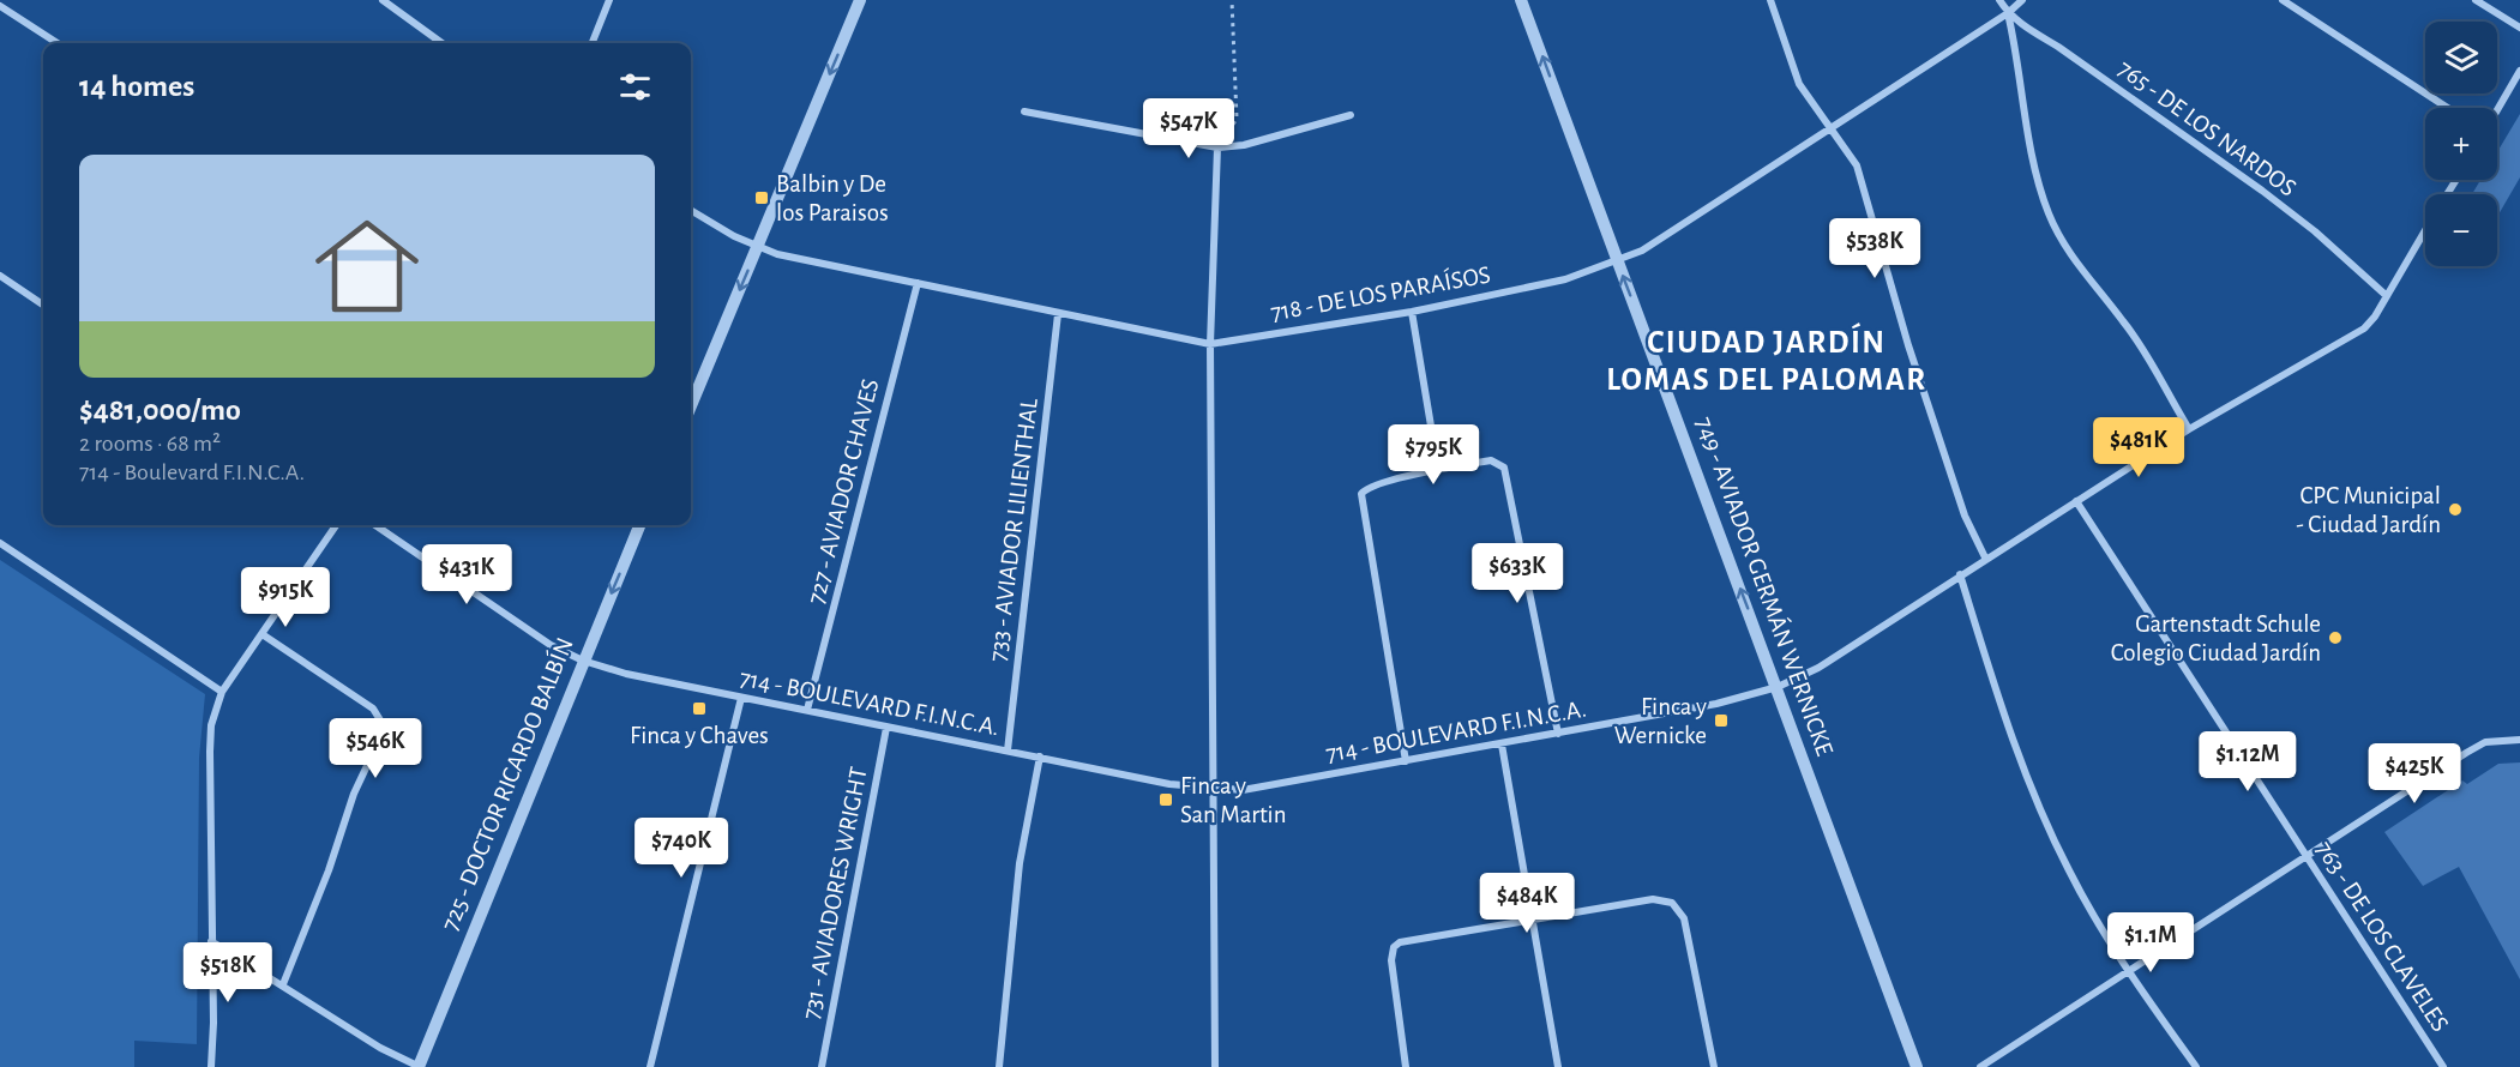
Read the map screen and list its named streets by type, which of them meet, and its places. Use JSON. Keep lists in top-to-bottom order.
{
  "streets": {
    "street": [
      "765 - DE LOS NARDOS",
      "718 - DE LOS PARAÍSOS",
      "727 - AVIADOR CHAVES",
      "733 - AVIADOR LILIENTHAL",
      "749 - AVIADOR GERMÁN WERNICKE",
      "714 - BOULEVARD F.I.N.C.A.",
      "725 - DOCTOR RICARDO BALBÍN",
      "731 - AVIADORES WRIGHT",
      "763 - DE LOS CLAVELES"
    ]
  },
  "crossings": [
    ["765 - DE LOS NARDOS", "718 - DE LOS PARAÍSOS"],
    ["765 - DE LOS NARDOS", "714 - BOULEVARD F.I.N.C.A."],
    ["718 - DE LOS PARAÍSOS", "727 - AVIADOR CHAVES"],
    ["718 - DE LOS PARAÍSOS", "733 - AVIADOR LILIENTHAL"],
    ["718 - DE LOS PARAÍSOS", "749 - AVIADOR GERMÁN WERNICKE"],
    ["727 - AVIADOR CHAVES", "714 - BOULEVARD F.I.N.C.A."],
    ["733 - AVIADOR LILIENTHAL", "714 - BOULEVARD F.I.N.C.A."],
    ["749 - AVIADOR GERMÁN WERNICKE", "714 - BOULEVARD F.I.N.C.A."],
    ["714 - BOULEVARD F.I.N.C.A.", "725 - DOCTOR RICARDO BALBÍN"],
    ["714 - BOULEVARD F.I.N.C.A.", "731 - AVIADORES WRIGHT"],
    ["714 - BOULEVARD F.I.N.C.A.", "763 - DE LOS CLAVELES"]
  ],
  "one_way": ["749 - AVIADOR GERMÁN WERNICKE"],
  "districts": ["CIUDAD JARDÍN LOMAS DEL PALOMAR"],
  "places": {
    "transit": [
      "Balbin y De los Paraisos",
      "Finca y Chaves",
      "Finca y Wernicke",
      "Finca y San Martin"
    ],
    "other": ["CPC Municipal - Ciudad Jardín", "Gartenstadt Schule Colegio Ciudad Jardín"]
  },
  "page": {
    "map_buttons": ["+", "−"],
    "heading": "14 homes",
    "price": [
      "$547K",
      "$538K",
      "$481K",
      "$795K",
      "$633K",
      "$431K",
      "$915K",
      "$546K",
      "$1.12M",
      "$425K",
      "$740K",
      "$484K",
      "$1.1M",
      "$518K"
    ],
    "list": [
      {
        "name": "$481,000/mo",
        "note": "2 rooms · 68 m² · 714 - Boulevard F.I.N.C.A."
      }
    ]
  }
}
